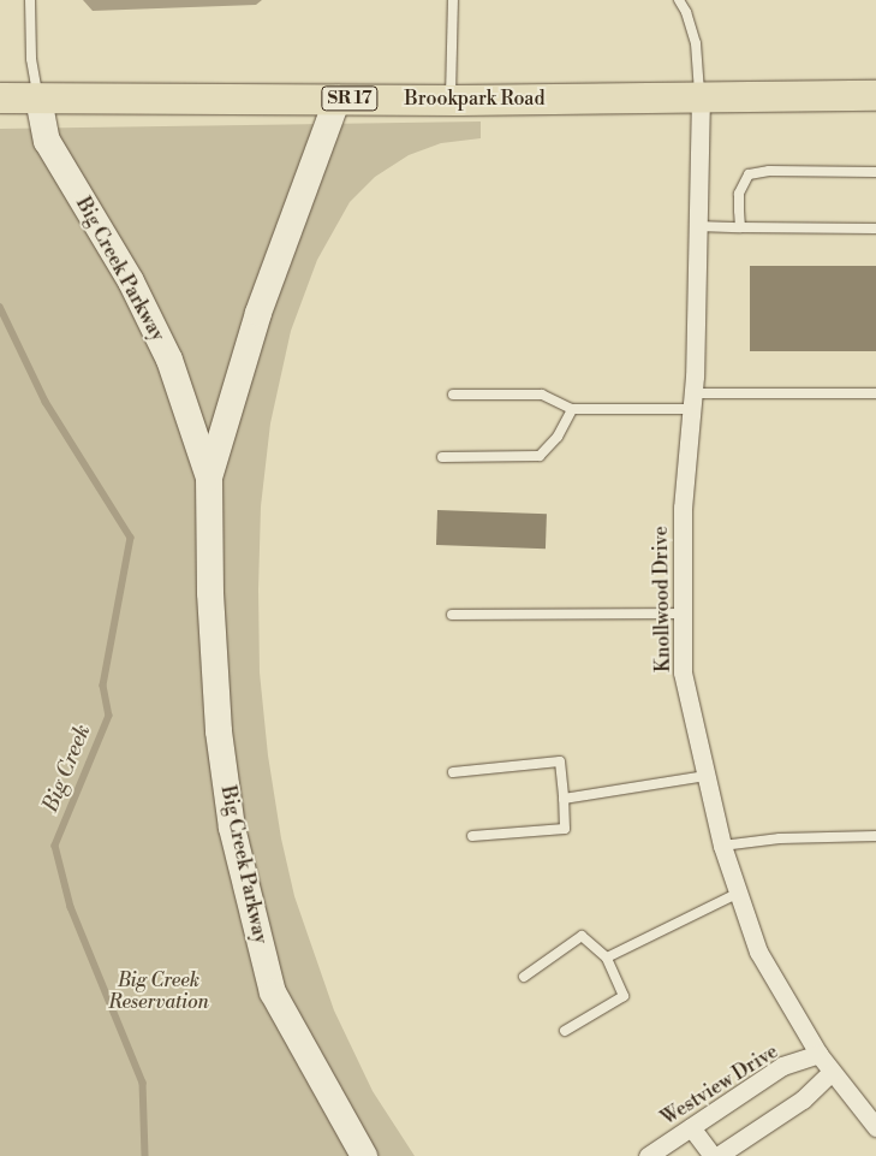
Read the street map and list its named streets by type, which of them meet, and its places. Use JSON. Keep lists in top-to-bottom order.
{
  "streets": {
    "main road": ["SR 17", "Brookpark Road"],
    "street": ["Big Creek Parkway", "Knollwood Drive", "Westview Drive"]
  },
  "crossings": [
    ["Brookpark Road", "Big Creek Parkway"],
    ["Brookpark Road", "Knollwood Drive"],
    ["Knollwood Drive", "Westview Drive"]
  ],
  "water": ["Big Creek"],
  "parks": ["Big Creek Reservation"]
}
